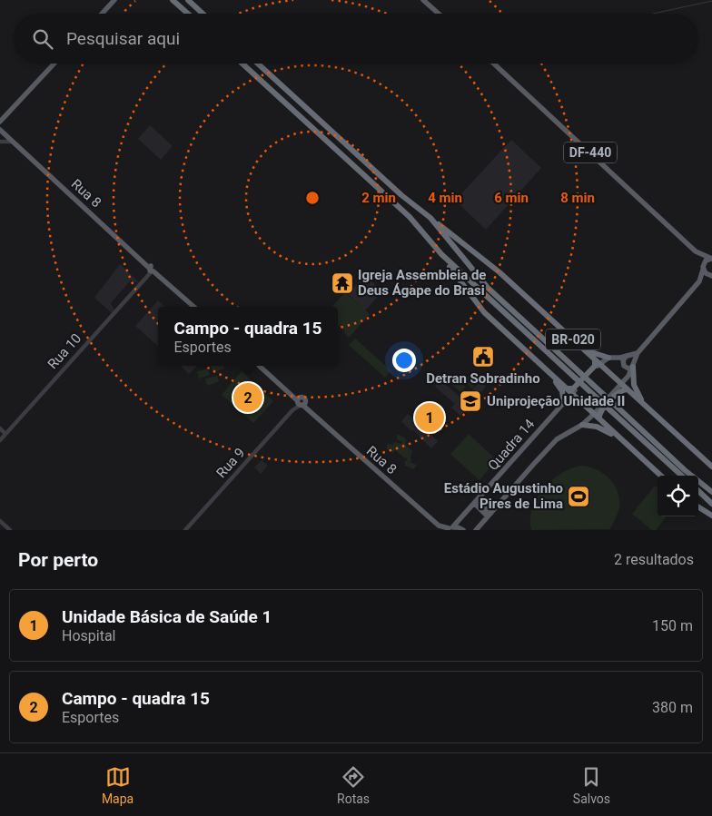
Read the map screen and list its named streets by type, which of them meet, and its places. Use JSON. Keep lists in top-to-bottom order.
{
  "streets": {
    "highway": ["BR-020"],
    "main road": ["DF-440", "Rua 8", "Quadra 14"],
    "street": ["Rua 10", "Rua 9"]
  },
  "crossings": [
    ["Rua 8", "Rua 10"],
    ["Rua 8", "Quadra 14"],
    ["Rua 8", "Rua 9"],
    ["BR-020", "Quadra 14"]
  ],
  "places": {
    "temple": ["Igreja Assembleia de Deus Ágape do Brasi"],
    "public building": ["Detran Sobradinho"],
    "school or university": ["Uniprojeção Unidade II"],
    "sports": ["Estádio Augustinho Pires de Lima"]
  },
  "page": {
    "search": "Pesquisar aqui",
    "popup": ["Campo - quadra 15", "Esportes"],
    "pins": ["2", "1"],
    "heading": ["Por perto", "2 resultados"],
    "list": [
      {
        "mark": "1",
        "name": "Unidade Básica de Saúde 1",
        "note": "Hospital",
        "value": "150 m"
      },
      {
        "mark": "2",
        "name": "Campo - quadra 15",
        "note": "Esportes",
        "value": "380 m"
      }
    ],
    "nav": ["Mapa", "Rotas", "Salvos"]
  },
  "rings": [
    "2 min",
    "4 min",
    "6 min",
    "8 min"
  ]
}
